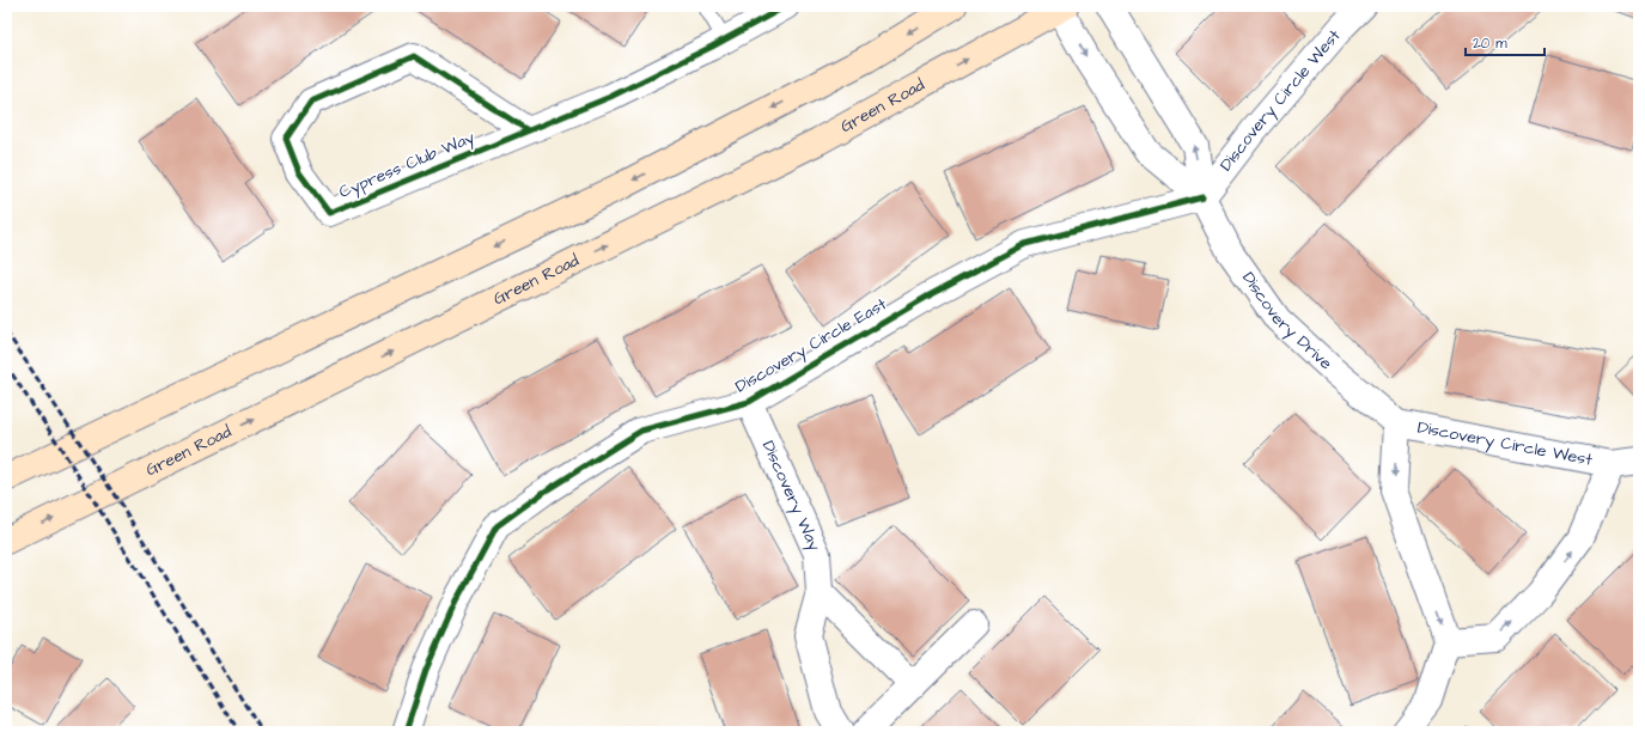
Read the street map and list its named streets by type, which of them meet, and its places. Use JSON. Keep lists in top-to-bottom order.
{
  "streets": {
    "main road": ["Green Road"],
    "street": [
      "Discovery Circle West",
      "Cypress Club Way",
      "Discovery Drive",
      "Discovery Circle East",
      "Discovery Way"
    ]
  },
  "crossings": [
    ["Discovery Circle West", "Discovery Drive"],
    ["Discovery Circle West", "Discovery Circle East"],
    ["Green Road", "Discovery Drive"],
    ["Discovery Drive", "Discovery Circle East"],
    ["Discovery Circle East", "Discovery Way"]
  ],
  "scale_bar": "20 m"
}
